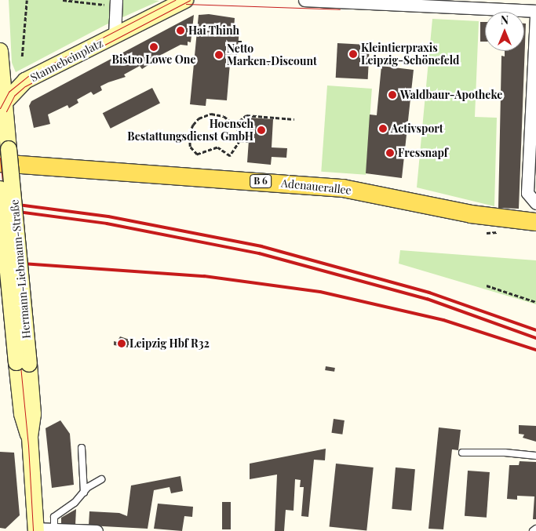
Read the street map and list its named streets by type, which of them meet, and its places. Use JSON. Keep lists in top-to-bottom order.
{
  "streets": {
    "main road": [
      "Stannebeinplatz",
      "B 6",
      "Adenauerallee",
      "Hermann-Liebmann-Straße"
    ]
  },
  "crossings": [
    ["Stannebeinplatz", "Hermann-Liebmann-Straße"],
    ["Adenauerallee", "Hermann-Liebmann-Straße"]
  ],
  "places": [
    "Hai Thinh",
    "Bistro Lowe One",
    "Kleintierpraxis Leipzig-Schönefeld",
    "Netto Marken-Discount",
    "Waldbaur-Apotheke",
    "Activsport",
    "Hoensch Bestattungsdienst GmbH",
    "Fressnapf",
    "Leipzig Hbf R32"
  ],
  "north": "top"
}
